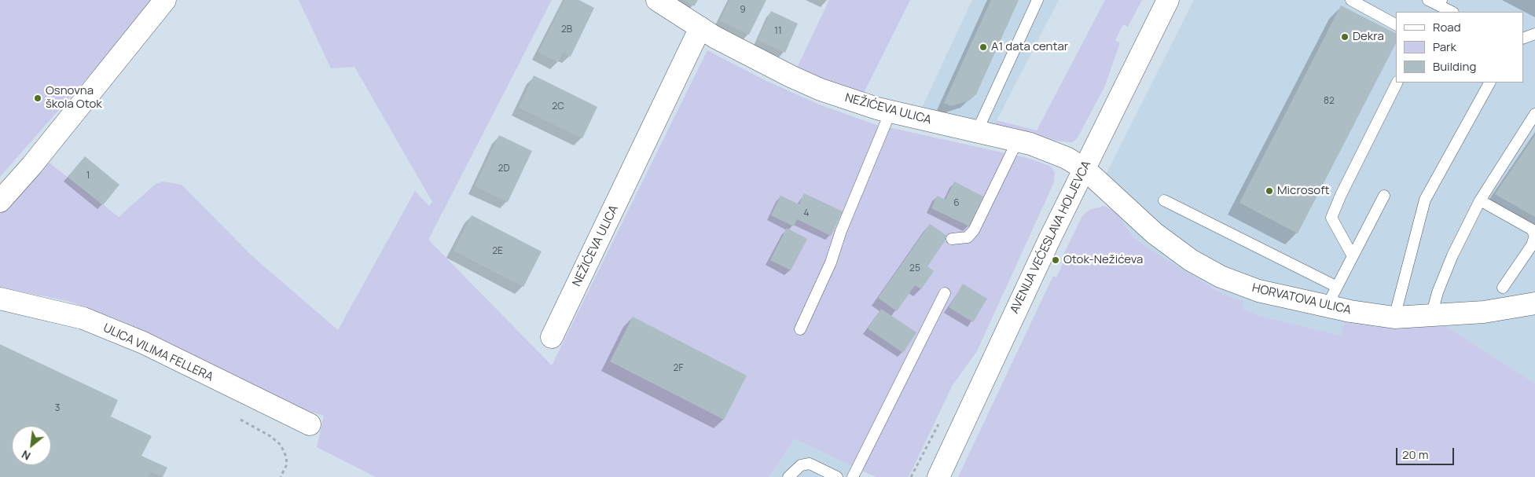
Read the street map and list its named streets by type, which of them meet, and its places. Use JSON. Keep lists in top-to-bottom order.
{
  "streets": {
    "street": [
      "NEŽIĆEVA ULICA",
      "AVENIJA VEĆESLAVA HOLJEVCA",
      "HORVATOVA ULICA",
      "ULICA VILIMA FELLERA"
    ]
  },
  "crossings": [
    ["NEŽIĆEVA ULICA", "AVENIJA VEĆESLAVA HOLJEVCA"],
    ["NEŽIĆEVA ULICA", "HORVATOVA ULICA"],
    ["AVENIJA VEĆESLAVA HOLJEVCA", "HORVATOVA ULICA"]
  ],
  "places": [
    "Dekra",
    "A1 data centar",
    "Osnovna škola Otok",
    "Microsoft",
    "Otok-Nežićeva"
  ],
  "house_numbers": [
    "9",
    "2B",
    "11",
    "82",
    "2C",
    "2D",
    "1",
    "6",
    "4",
    "2E",
    "25",
    "2F",
    "3"
  ],
  "legend": ["Road", "Park", "Building"],
  "scale_bar": "20 m",
  "north": "bottom left"
}
